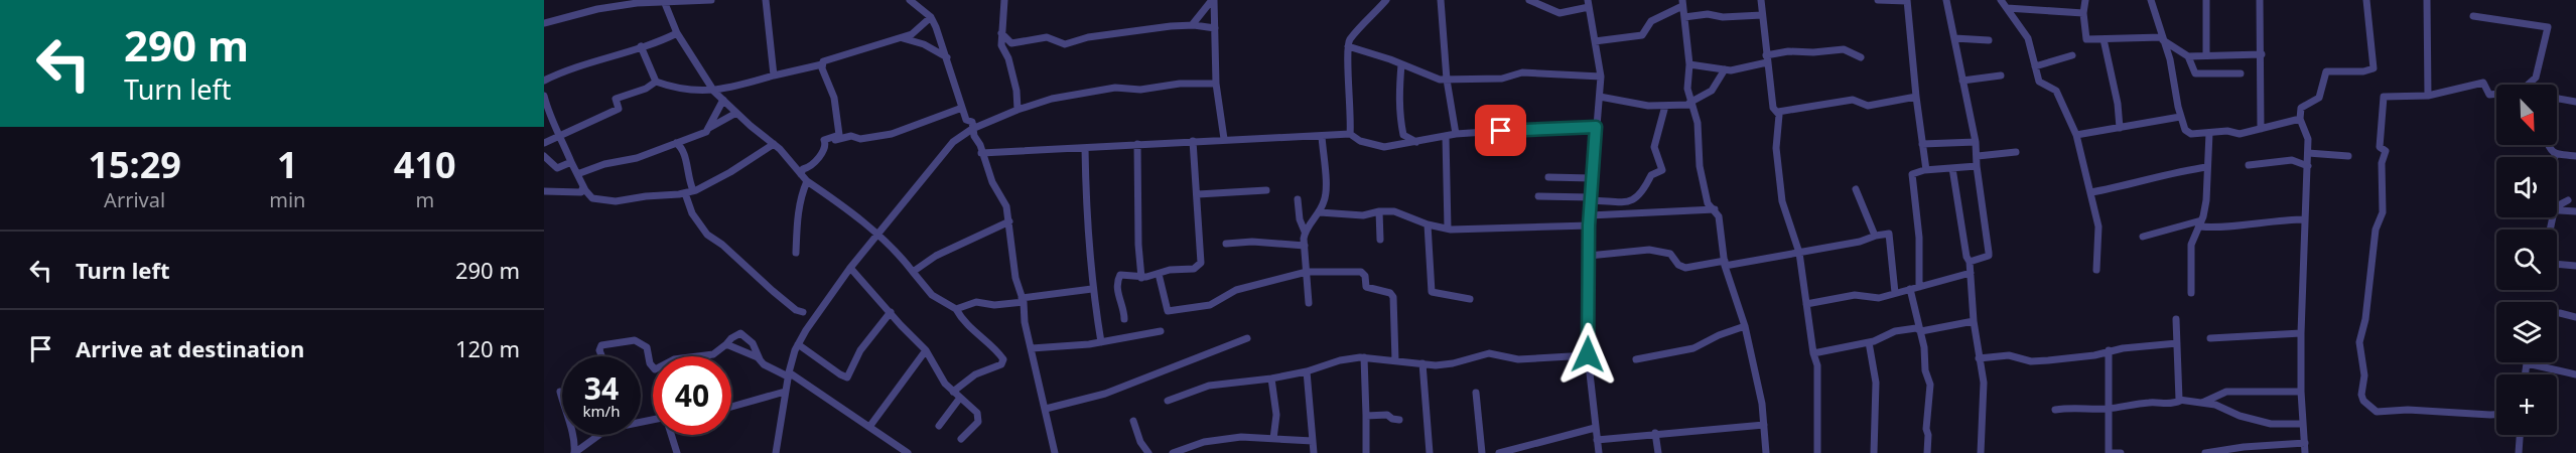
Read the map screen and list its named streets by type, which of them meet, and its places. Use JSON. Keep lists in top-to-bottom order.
{
  "north": "bottom right",
  "page": {
    "turn": ["290 m", "Turn left"],
    "map_buttons": "+",
    "eta": [
      "15:29",
      "Arrival",
      "1",
      "min",
      "410",
      "m"
    ],
    "list": [
      {
        "name": "Turn left",
        "value": "290 m"
      },
      {
        "name": "Arrive at destination",
        "value": "120 m"
      }
    ],
    "speed": "34 km/h",
    "limit": "40"
  }
}
